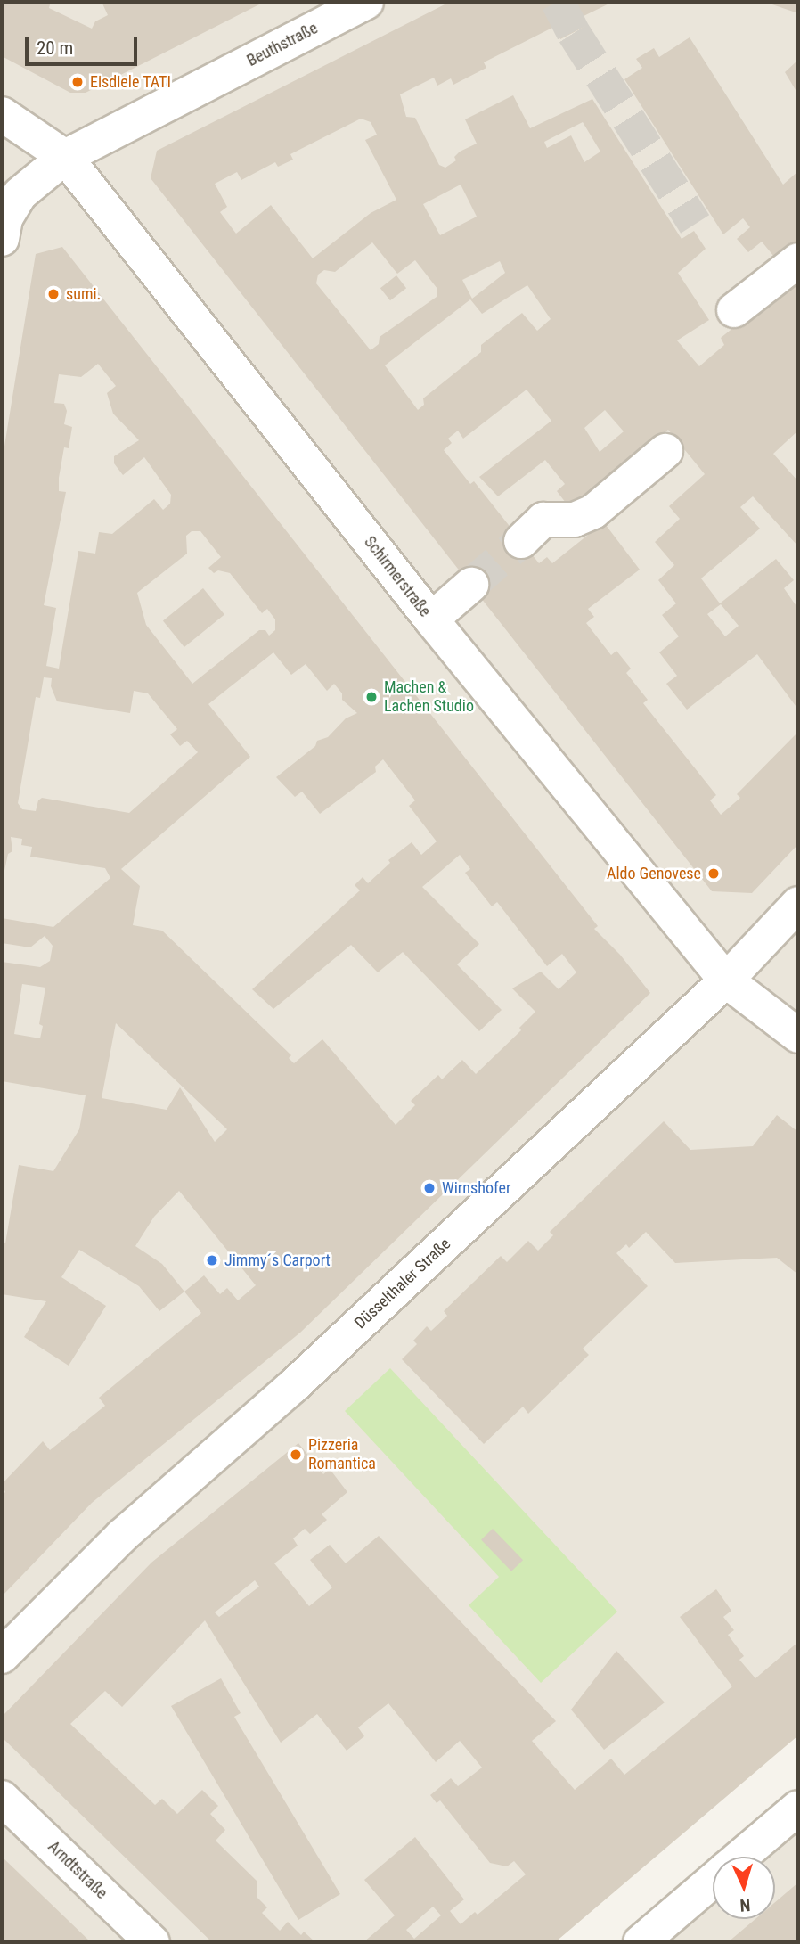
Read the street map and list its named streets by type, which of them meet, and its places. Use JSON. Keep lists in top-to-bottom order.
{
  "streets": {
    "street": [
      "Beuthstraße",
      "Schirmerstraße",
      "Düsselthaler Straße",
      "Arndtstraße"
    ]
  },
  "crossings": [
    ["Beuthstraße", "Schirmerstraße"],
    ["Schirmerstraße", "Düsselthaler Straße"]
  ],
  "places": [
    "Eisdiele TATI",
    "sumi.",
    "Machen & Lachen Studio",
    "Aldo Genovese",
    "Wirnshofer",
    "Jimmy´s Carport",
    "Pizzeria Romantica"
  ],
  "scale_bar": "20 m",
  "north": "bottom"
}
